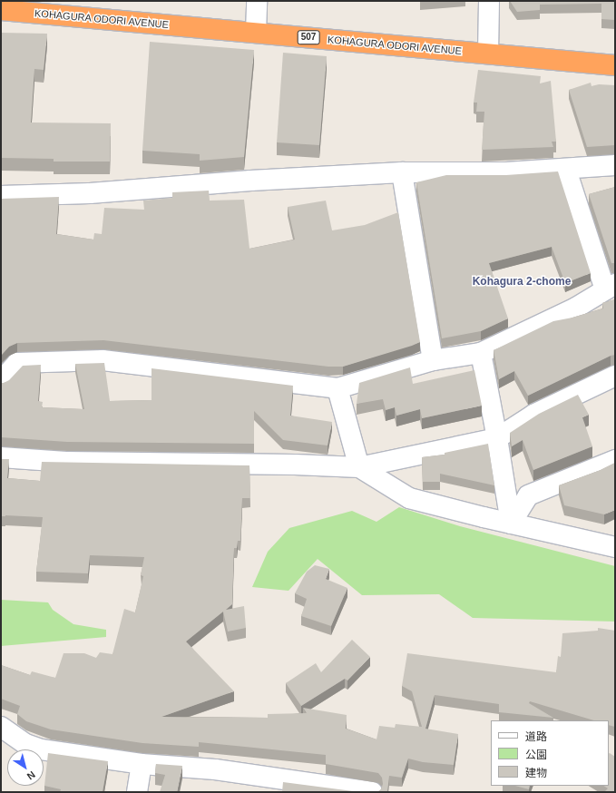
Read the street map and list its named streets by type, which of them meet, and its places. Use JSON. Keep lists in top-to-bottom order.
{
  "streets": {
    "highway": ["KOHAGURA ODORI AVENUE", "507"]
  },
  "districts": ["Kohagura 2-chome"],
  "legend": ["道路", "公園", "建物"],
  "north": "bottom right"
}
